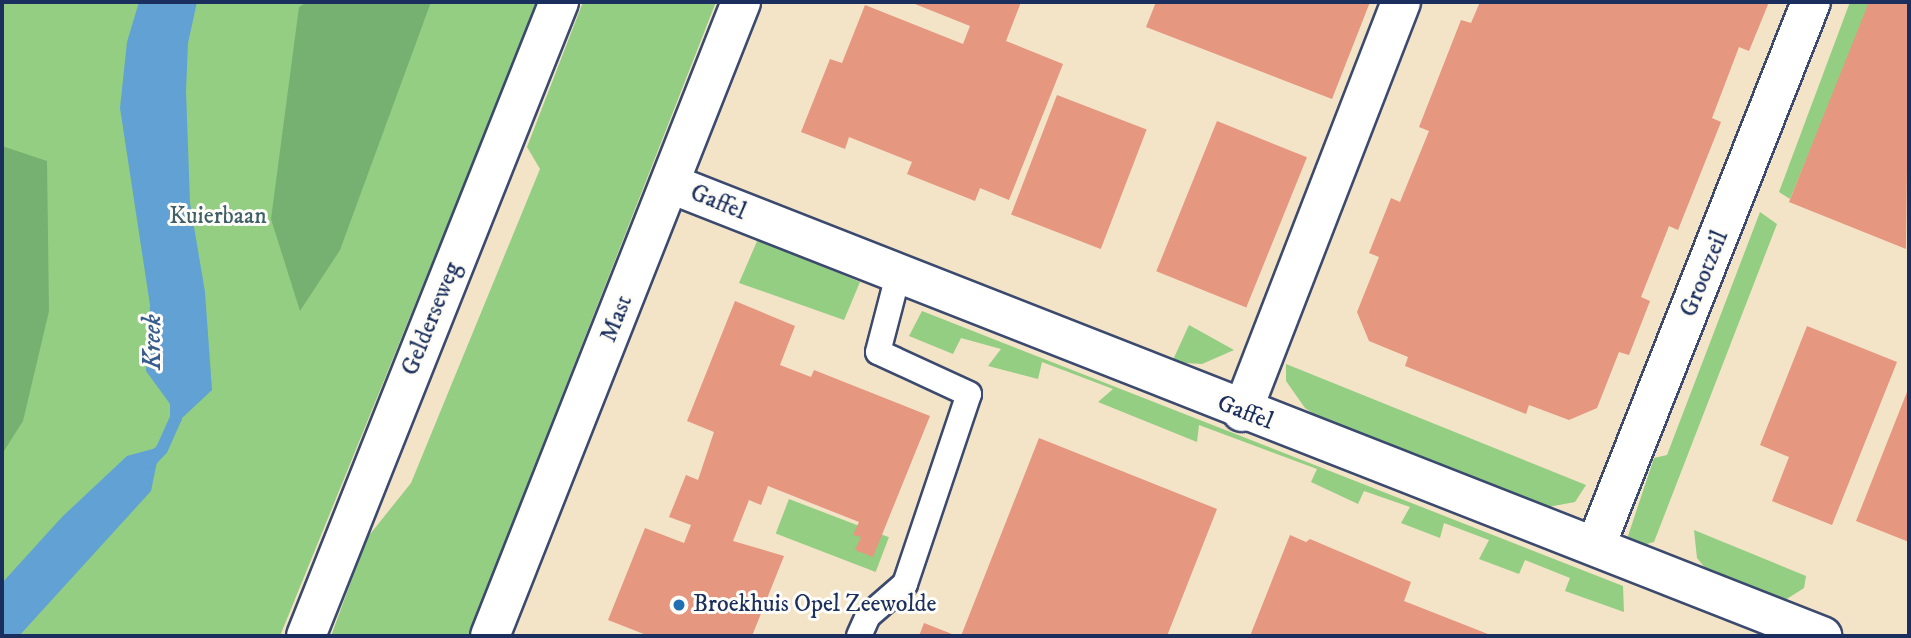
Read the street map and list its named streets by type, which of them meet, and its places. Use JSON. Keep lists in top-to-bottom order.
{
  "streets": {
    "street": [
      "Gaffel",
      "Grootzeil",
      "Gelderseweg",
      "Mast"
    ]
  },
  "crossings": [
    ["Gaffel", "Grootzeil"],
    ["Gaffel", "Mast"]
  ],
  "water": ["Kreek"],
  "parks": ["Kuierbaan"],
  "places": ["Broekhuis Opel Zeewolde"]
}
